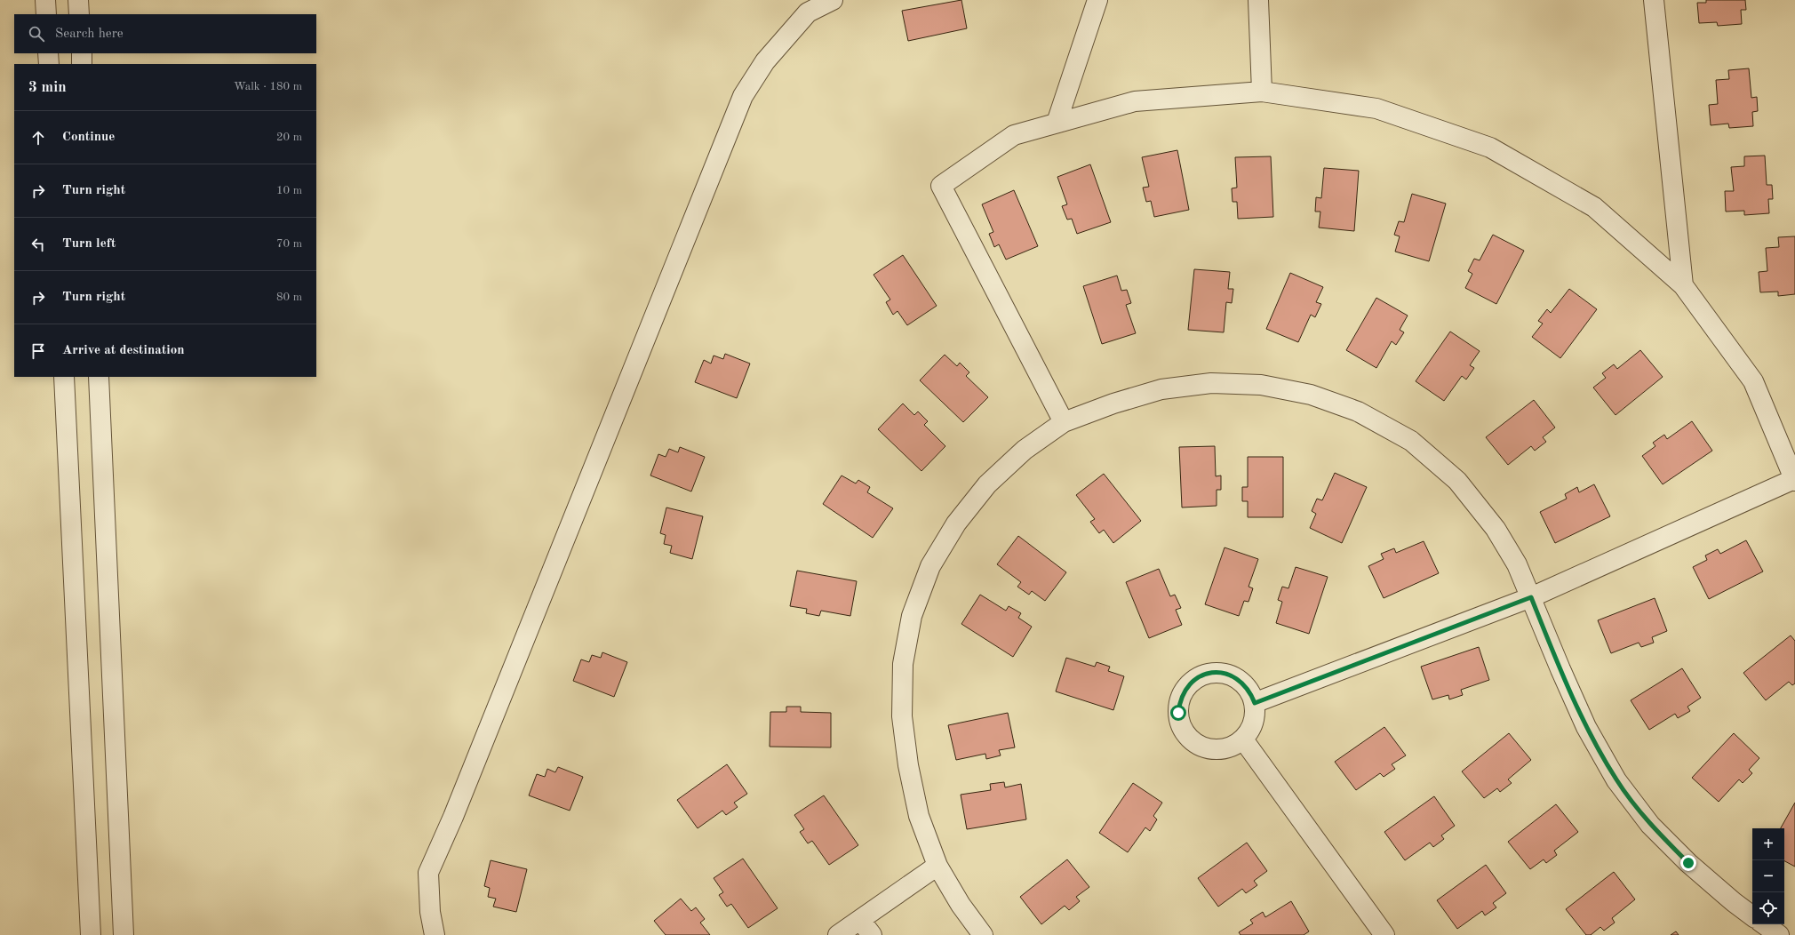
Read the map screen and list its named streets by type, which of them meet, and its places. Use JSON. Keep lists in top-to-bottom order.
{
  "page": {
    "search": "Search here",
    "heading": ["3 min", "Walk · 180 m"],
    "list": [
      ["Continue", "20 m"],
      ["Turn right", "10 m"],
      ["Turn left", "70 m"],
      ["Turn right", "80 m"],
      "Arrive at destination"
    ],
    "map_buttons": ["+", "−"]
  }
}
